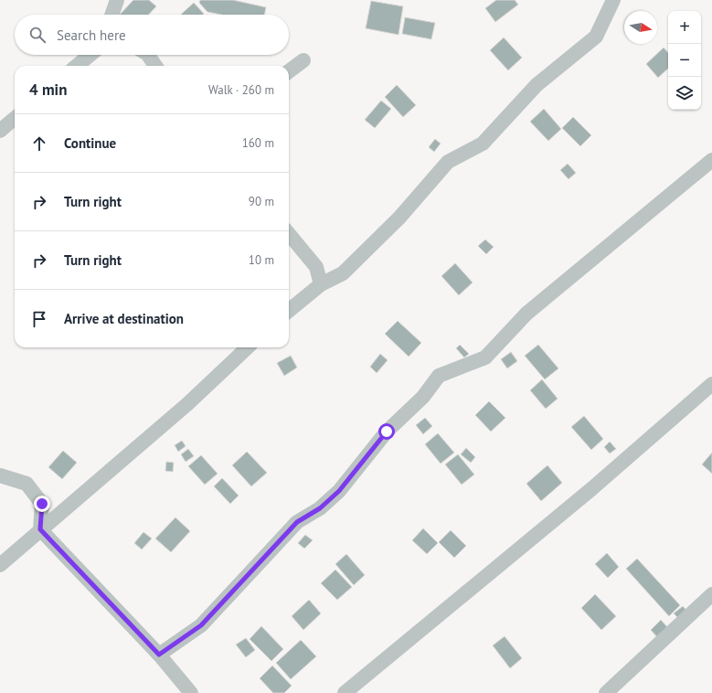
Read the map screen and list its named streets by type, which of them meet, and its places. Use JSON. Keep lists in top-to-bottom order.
{
  "north": "right",
  "page": {
    "map_buttons": ["+", "−"],
    "search": "Search here",
    "heading": ["4 min", "Walk · 260 m"],
    "list": [
      ["Continue", "160 m"],
      ["Turn right", "90 m"],
      ["Turn right", "10 m"],
      "Arrive at destination"
    ]
  }
}
